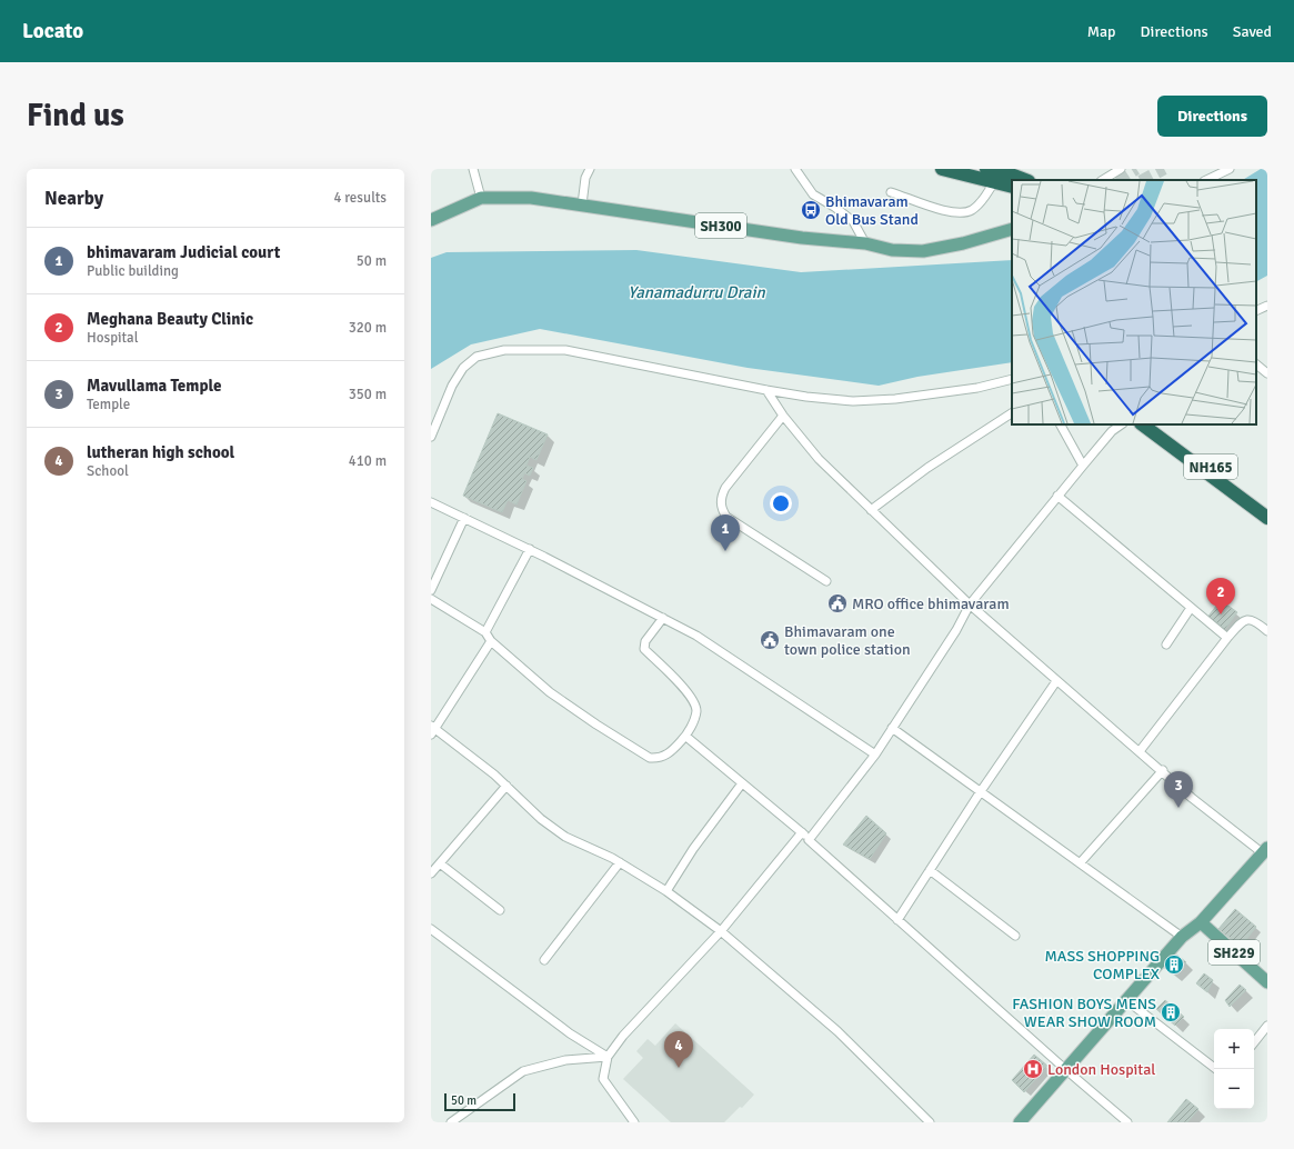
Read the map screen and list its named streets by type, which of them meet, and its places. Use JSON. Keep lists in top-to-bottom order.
{
  "streets": {
    "highway": ["NH165"],
    "main road": ["SH300", "SH229"]
  },
  "water": ["Yanamadurru Drain"],
  "places": {
    "bus stop": ["Bhimavaram Old Bus Stand"],
    "public building": ["MRO office bhimavaram", "Bhimavaram one town police station"],
    "building": ["MASS SHOPPING COMPLEX", "FASHION BOYS MENS WEAR SHOW ROOM"],
    "hospital": ["London Hospital"]
  },
  "scale_bar": "50 m",
  "page": {
    "header": "Locato",
    "nav": ["Map", "Directions", "Saved"],
    "buttons": "Directions",
    "title": "Find us",
    "heading": ["Nearby", "4 results"],
    "list": [
      {
        "mark": "1",
        "name": "bhimavaram Judicial court",
        "note": "Public building",
        "value": "50 m"
      },
      {
        "mark": "2",
        "name": "Meghana Beauty Clinic",
        "note": "Hospital",
        "value": "320 m"
      },
      {
        "mark": "3",
        "name": "Mavullama Temple",
        "note": "Temple",
        "value": "350 m"
      },
      {
        "mark": "4",
        "name": "lutheran high school",
        "note": "School",
        "value": "410 m"
      }
    ],
    "pins": [
      "1",
      "2",
      "3",
      "4"
    ],
    "map_buttons": ["+", "−"],
    "scale": "50 m"
  }
}
